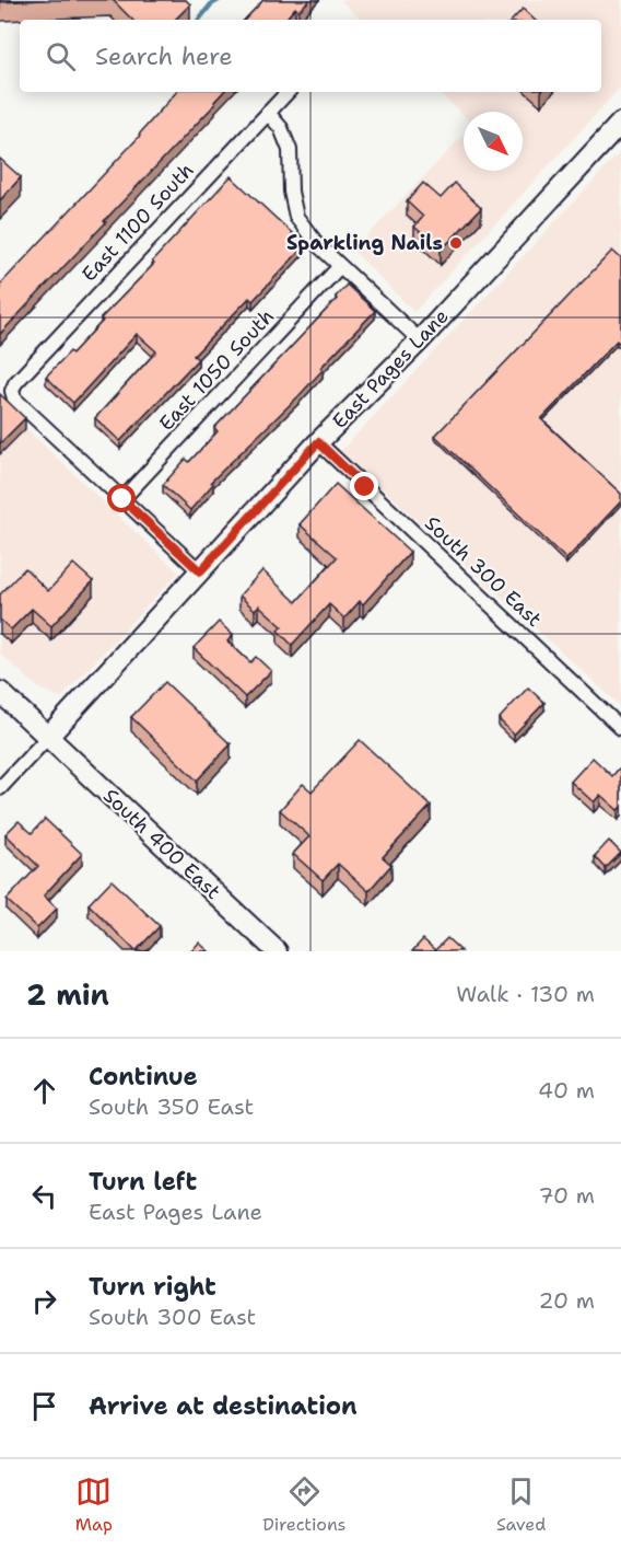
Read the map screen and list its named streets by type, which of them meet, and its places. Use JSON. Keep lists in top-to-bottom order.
{
  "streets": {
    "main road": ["East Pages Lane", "South 400 East"],
    "street": ["East 1100 South", "East 1050 South", "South 300 East"]
  },
  "crossings": [
    ["East 1100 South", "East 1050 South"],
    ["East Pages Lane", "South 300 East"],
    ["East Pages Lane", "South 400 East"]
  ],
  "places": ["Sparkling Nails"],
  "north": "bottom right",
  "page": {
    "search": "Search here",
    "heading": ["2 min", "Walk · 130 m"],
    "list": [
      ["Continue", "South 350 East", "40 m"],
      ["Turn left", "East Pages Lane", "70 m"],
      ["Turn right", "South 300 East", "20 m"],
      "Arrive at destination"
    ],
    "nav": ["Map", "Directions", "Saved"]
  }
}
